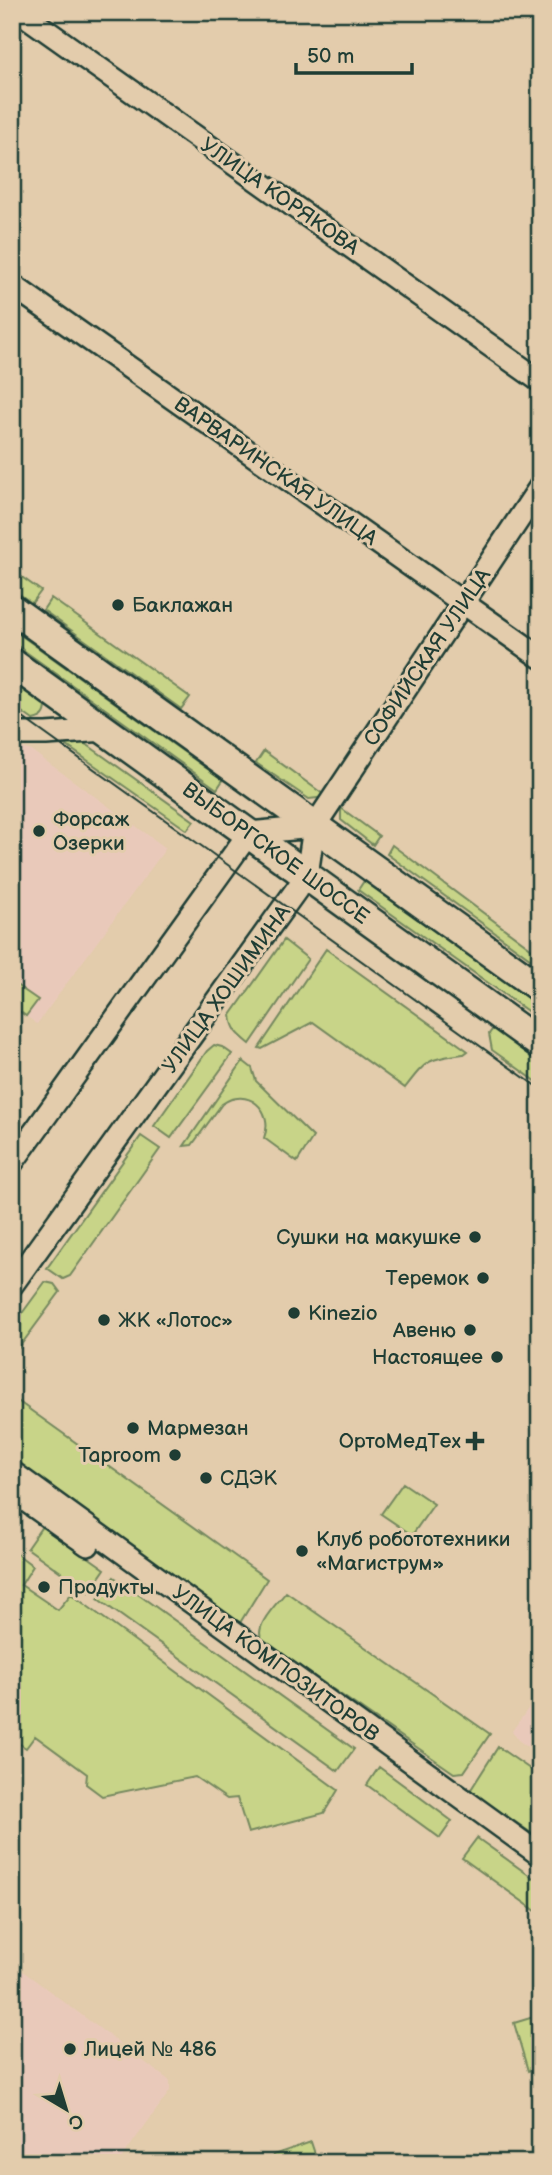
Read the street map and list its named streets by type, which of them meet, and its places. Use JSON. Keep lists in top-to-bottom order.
{
  "streets": {
    "main road": ["ВЫБОРГСКОЕ ШОССЕ"],
    "street": [
      "УЛИЦА КОРЯКОВА",
      "ВАРВАРИНСКАЯ УЛИЦА",
      "СОФИЙСКАЯ УЛИЦА",
      "УЛИЦА ХОШИМИНА",
      "УЛИЦА КОМПОЗИТОРОВ"
    ]
  },
  "crossings": [
    ["ВАРВАРИНСКАЯ УЛИЦА", "СОФИЙСКАЯ УЛИЦА"],
    ["СОФИЙСКАЯ УЛИЦА", "ВЫБОРГСКОЕ ШОССЕ"],
    ["СОФИЙСКАЯ УЛИЦА", "УЛИЦА ХОШИМИНА"],
    ["ВЫБОРГСКОЕ ШОССЕ", "УЛИЦА ХОШИМИНА"]
  ],
  "places": {
    "other": [
      "Баклажан",
      "Форсаж Озерки",
      "Сушки на макушке",
      "Теремок",
      "Kinezio",
      "ЖК «Лотос»",
      "Авеню",
      "Настоящее",
      "Мармезан",
      "Taproom",
      "СДЭК",
      "Клуб робототехники «Магиструм»",
      "Продукты",
      "Лицей № 486"
    ],
    "health": ["ОртоМедТех"]
  },
  "scale_bar": "50 m",
  "north": "bottom right"
}
